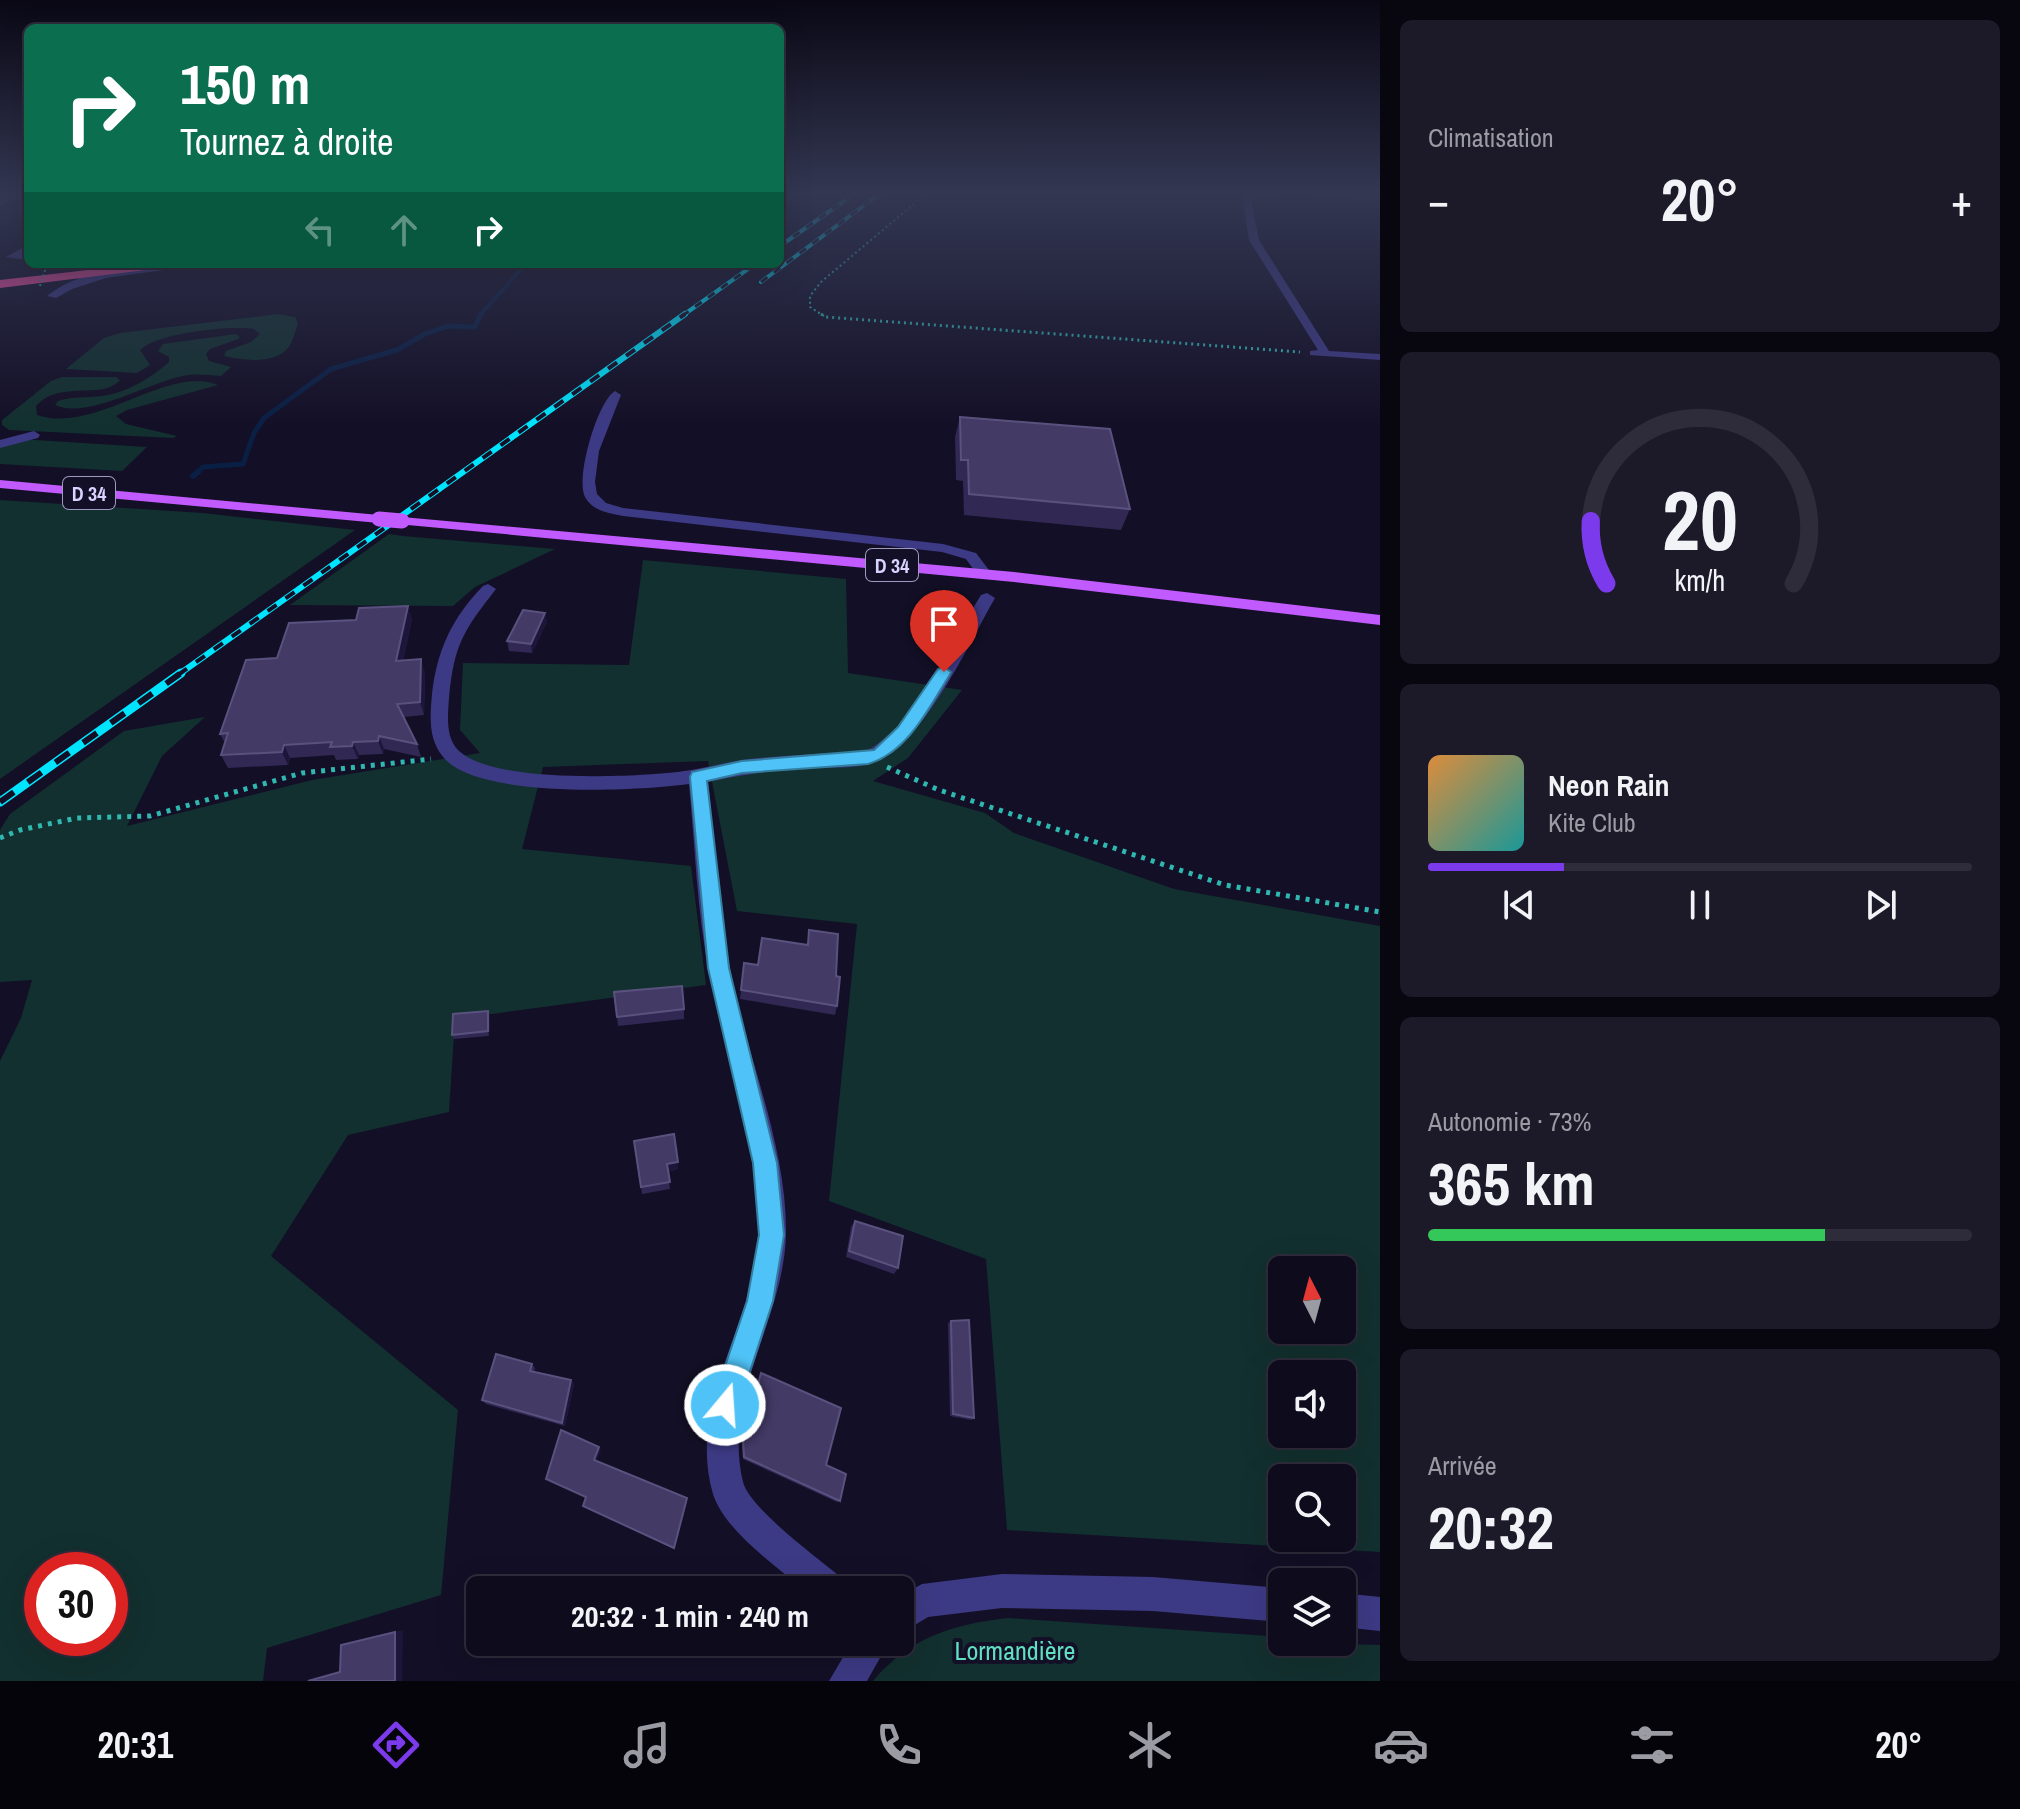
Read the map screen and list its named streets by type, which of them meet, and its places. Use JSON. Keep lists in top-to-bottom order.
{
  "streets": {
    "main road": ["D 34"]
  },
  "parks": ["Lormandière"],
  "north": "top",
  "page": {
    "tile": [
      "Climatisation",
      ["Autonomie · 73%", "365 km"],
      ["Arrivée", "20:32"]
    ],
    "turn": ["150 m", "Tournez à droite"],
    "heat": ["−", "20°", "+"],
    "song": ["Neon Rain", "Kite Club"],
    "limit": "30",
    "trip": "20:32 · 1 min · 240 m",
    "tabs": ["20:31", "20°"],
    "gauge": ["20", "km/h"]
  }
}
